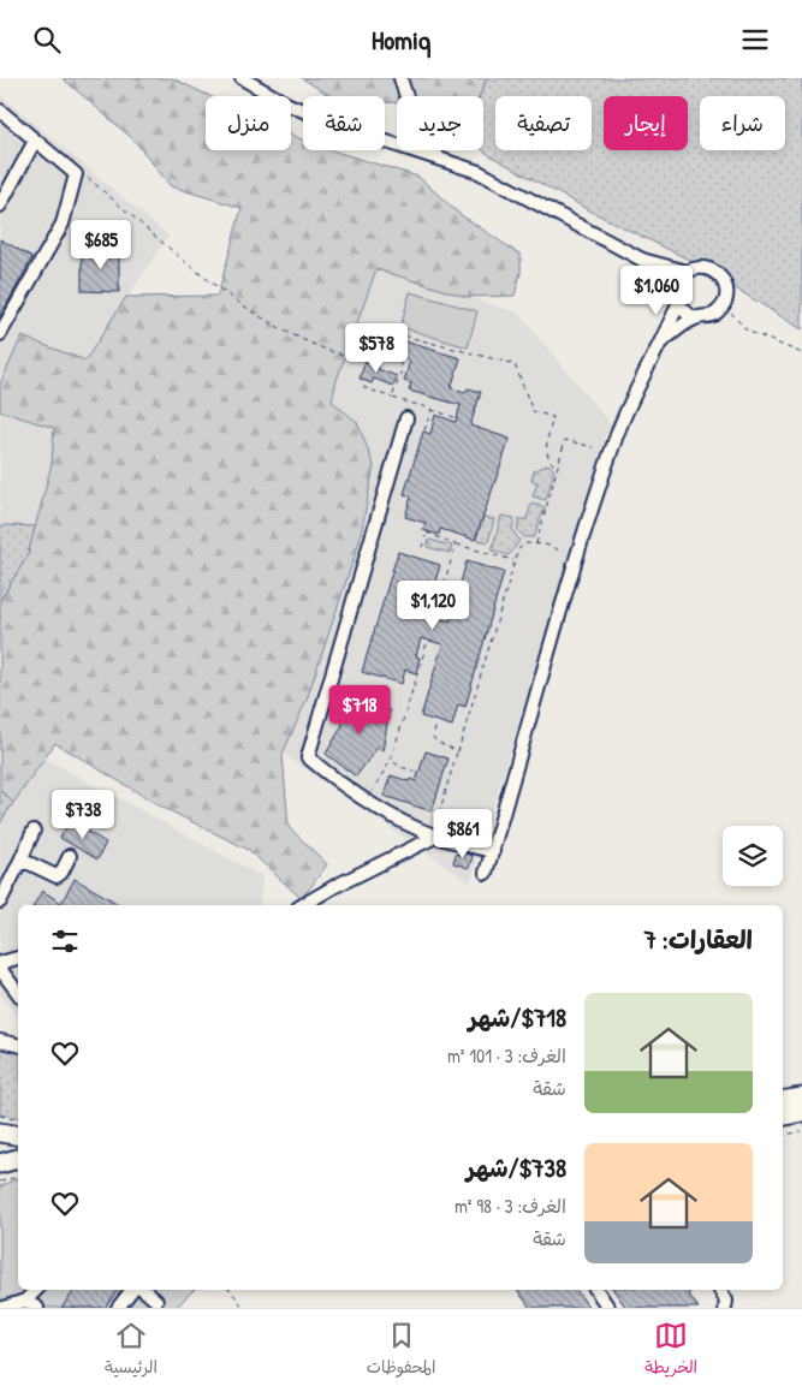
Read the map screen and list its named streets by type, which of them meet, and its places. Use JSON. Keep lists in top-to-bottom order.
{
  "page": {
    "header": "Homiq",
    "chip": [
      "شراء",
      "إيجار",
      "تصفية",
      "جديد",
      "شقة",
      "منزل"
    ],
    "price": [
      "$685",
      "$1,060",
      "$578",
      "$1,120",
      "$718",
      "$738",
      "$861"
    ],
    "heading": "العقارات: 7",
    "list": [
      {
        "name": "$718/شهر",
        "note": "الغرف: 3 · 101 m² · شقة"
      },
      {
        "name": "$738/شهر",
        "note": "الغرف: 3 · 98 m² · شقة"
      }
    ],
    "tabs": ["الخريطة", "المحفوظات", "الرئيسية"]
  }
}
